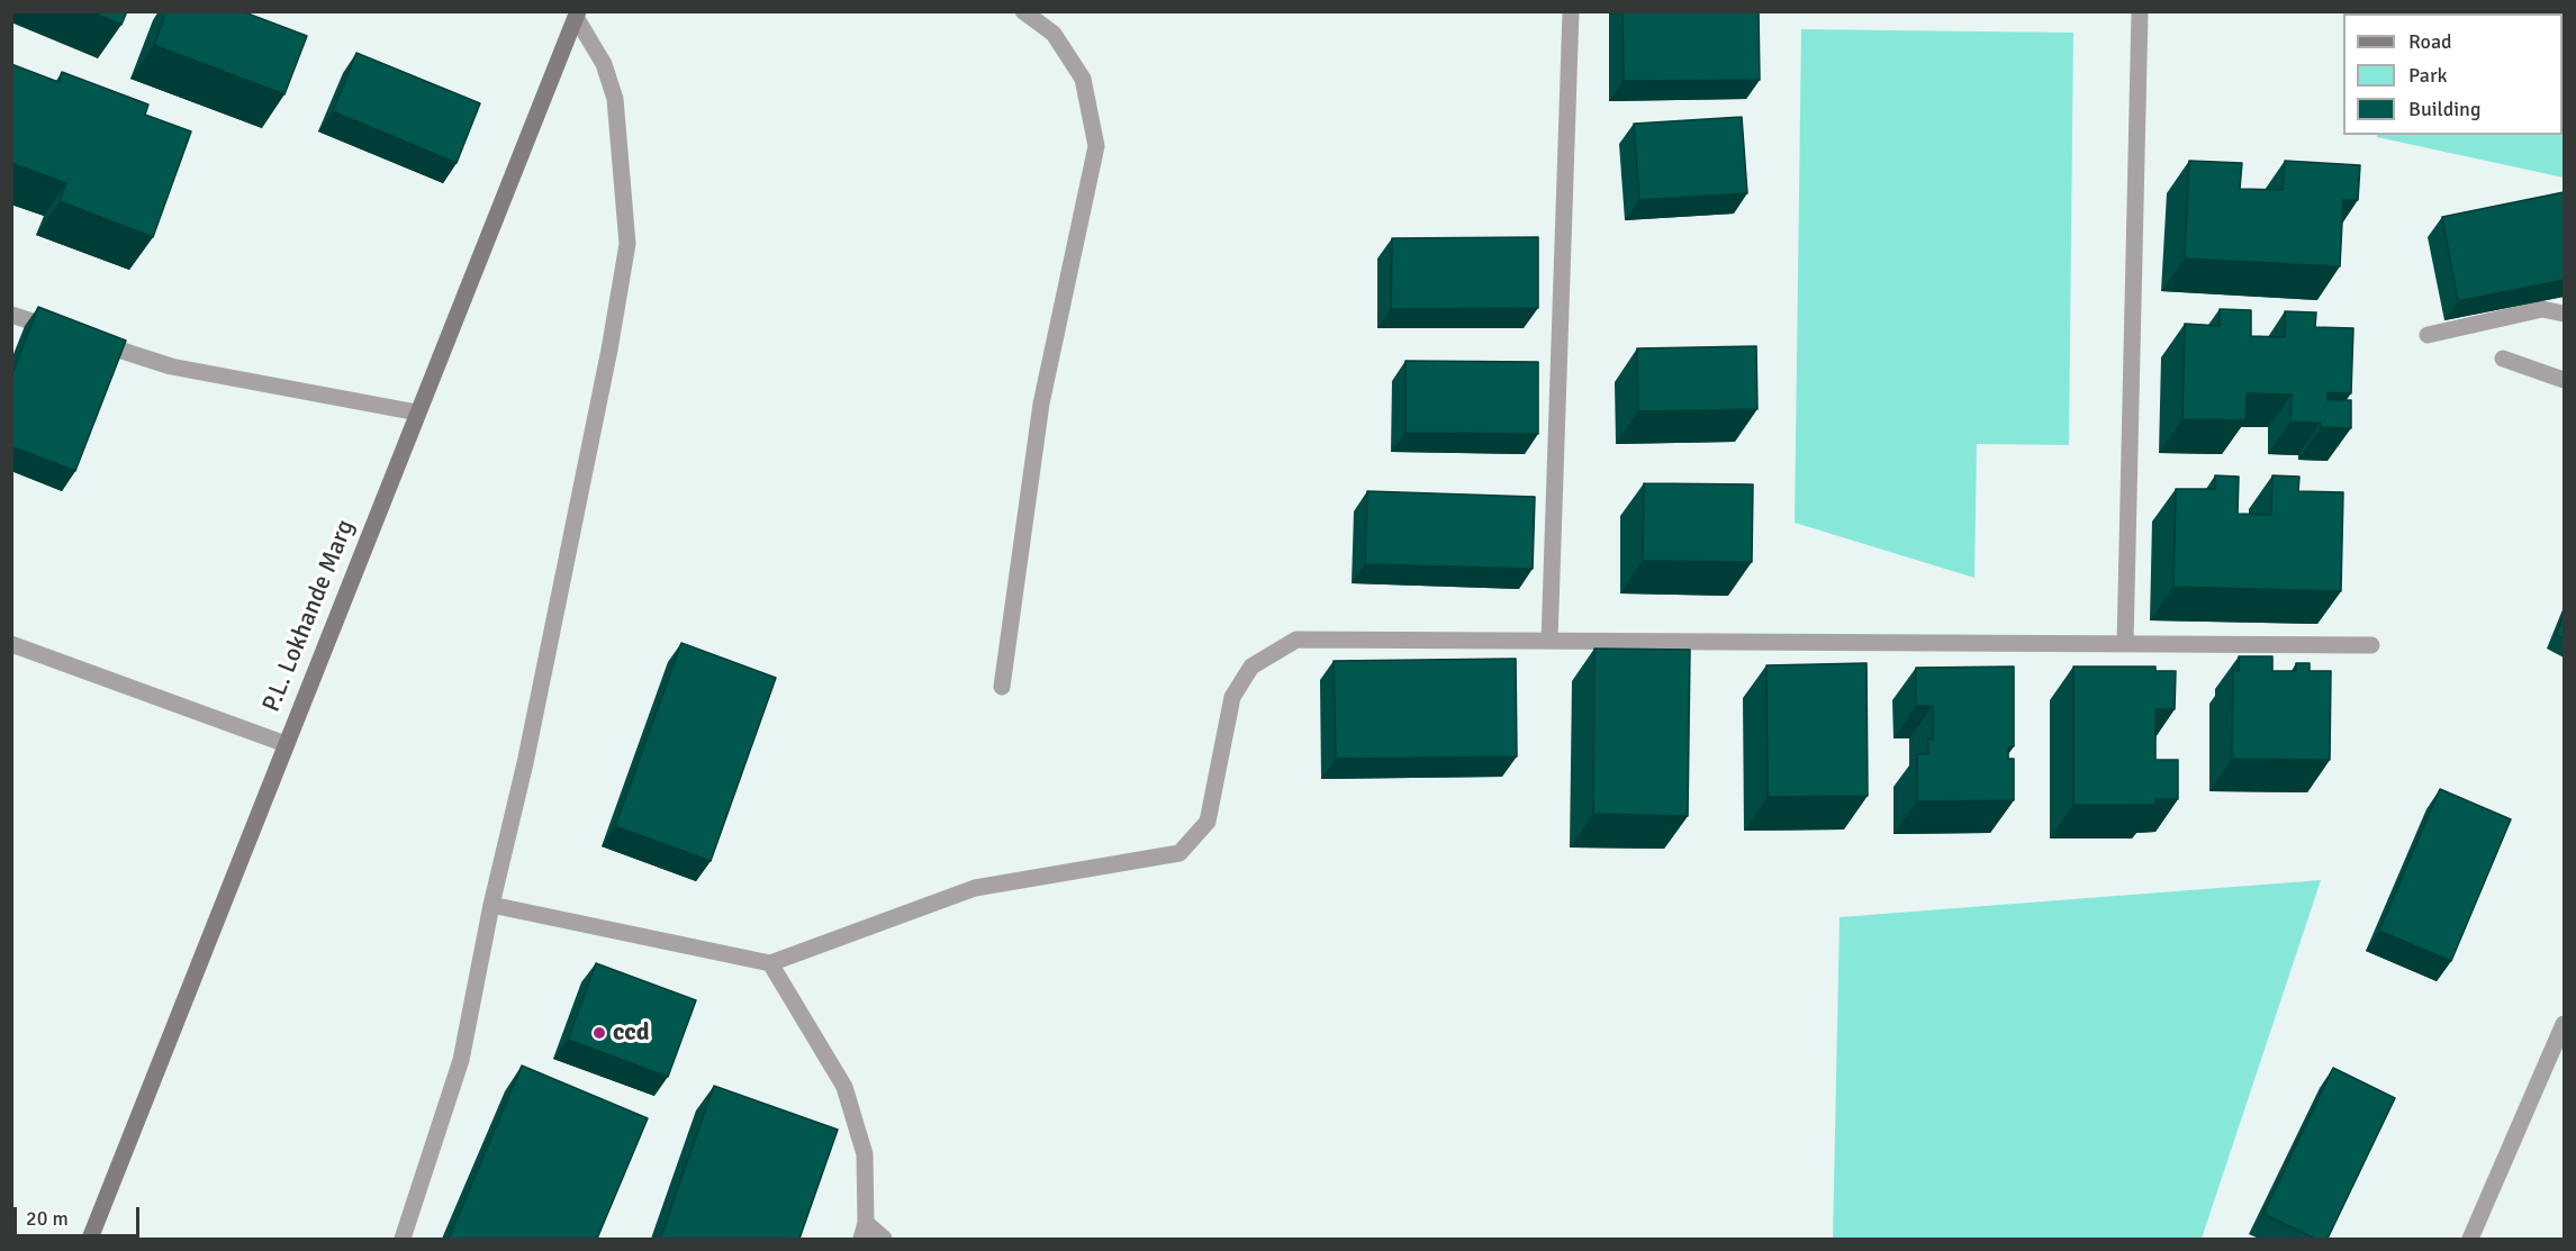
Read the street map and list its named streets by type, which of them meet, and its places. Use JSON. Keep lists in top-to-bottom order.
{
  "streets": {
    "main road": ["P.L. Lokhande Marg"]
  },
  "places": ["ccd"],
  "legend": ["Road", "Park", "Building"],
  "scale_bar": "20 m"
}
